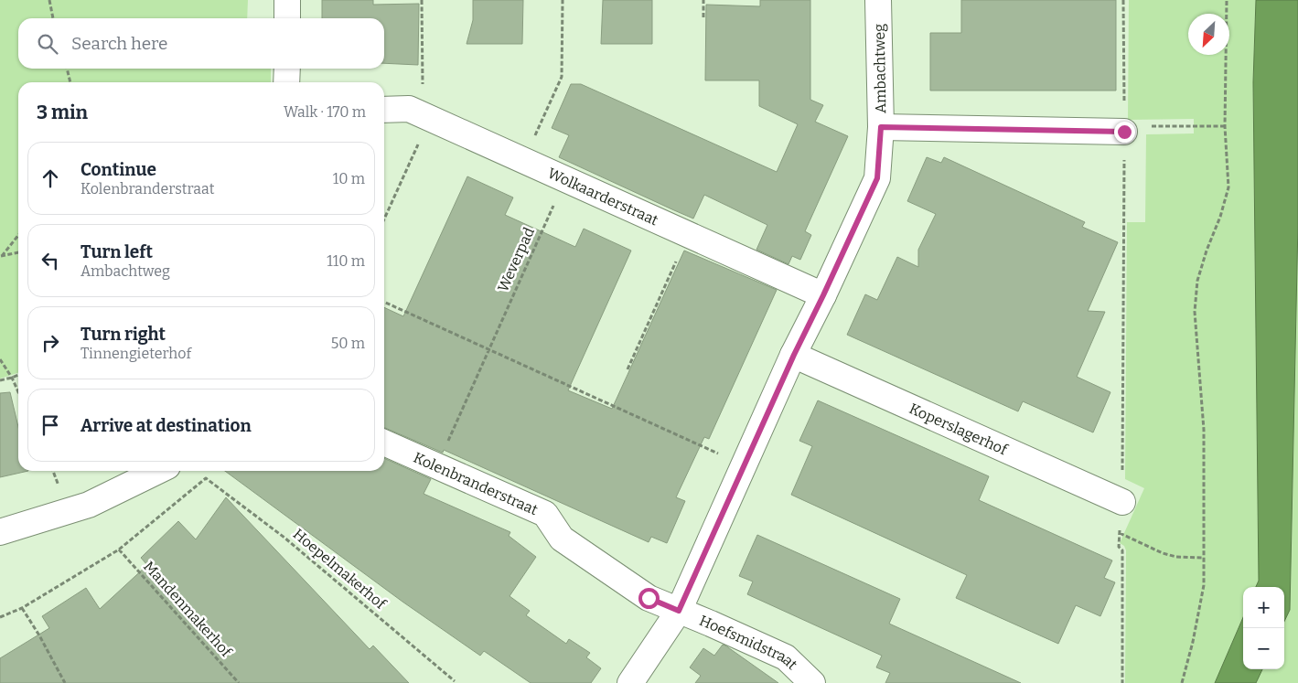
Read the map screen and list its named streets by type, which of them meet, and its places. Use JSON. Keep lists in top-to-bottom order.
{
  "streets": {
    "street": [
      "Ambachtweg",
      "Wolkaarderstraat",
      "Koperslagerhof",
      "Kolenbranderstraat",
      "Hoefsmidstraat"
    ],
    "path": ["Weverpad", "Hoepelmakerhof", "Mandenmakerhof"]
  },
  "crossings": [
    ["Ambachtweg", "Wolkaarderstraat"],
    ["Ambachtweg", "Koperslagerhof"],
    ["Ambachtweg", "Kolenbranderstraat"],
    ["Ambachtweg", "Hoefsmidstraat"],
    ["Wolkaarderstraat", "Weverpad"],
    ["Weverpad", "Kolenbranderstraat"],
    ["Kolenbranderstraat", "Hoefsmidstraat"],
    ["Hoepelmakerhof", "Mandenmakerhof"]
  ],
  "north": "bottom left",
  "page": {
    "search": "Search here",
    "heading": ["3 min", "Walk · 170 m"],
    "list": [
      ["Continue", "Kolenbranderstraat", "10 m"],
      ["Turn left", "Ambachtweg", "110 m"],
      ["Turn right", "Tinnengieterhof", "50 m"],
      "Arrive at destination"
    ],
    "map_buttons": ["+", "−"]
  }
}
